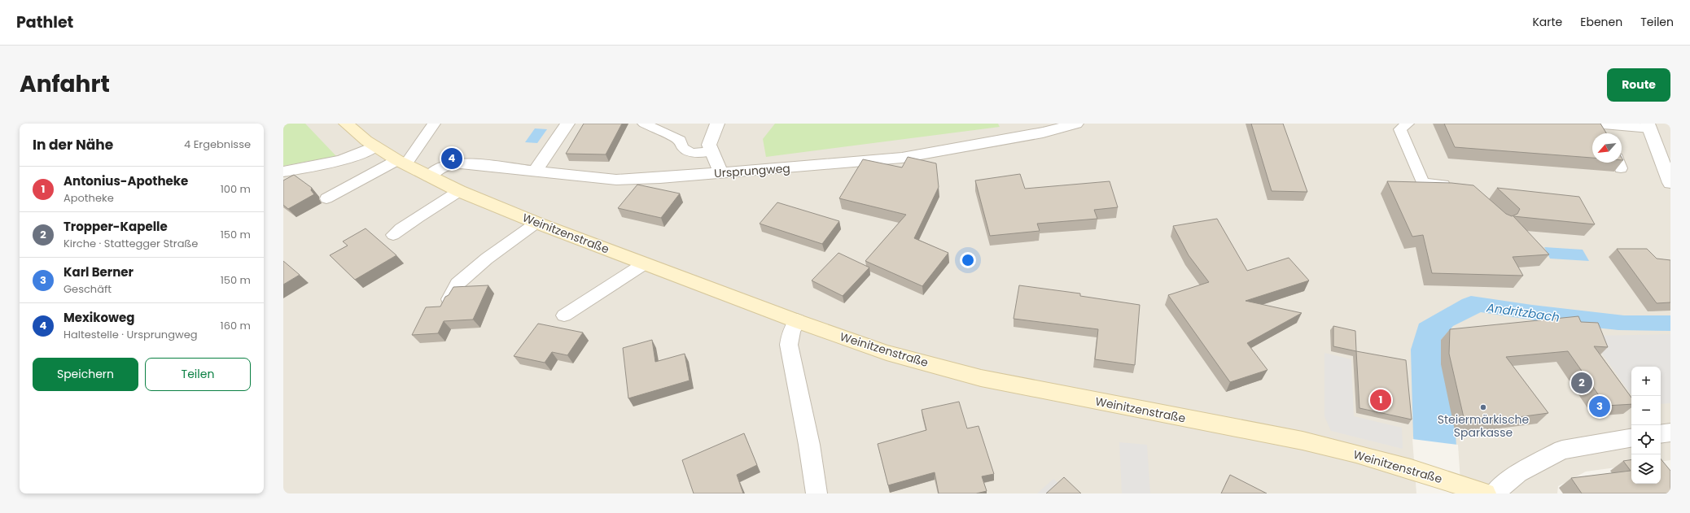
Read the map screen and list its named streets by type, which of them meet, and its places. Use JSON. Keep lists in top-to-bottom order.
{
  "streets": {
    "main road": ["Weinitzenstraße"],
    "street": ["Ursprungweg"]
  },
  "crossings": [
    ["Ursprungweg", "Weinitzenstraße"]
  ],
  "water": ["Andritzbach"],
  "places": ["Steiermärkische Sparkasse"],
  "north": "bottom left",
  "page": {
    "header": "Pathlet",
    "nav": ["Karte", "Ebenen", "Teilen"],
    "title": "Anfahrt",
    "buttons": [
      "Route",
      ["Speichern", "Teilen"]
    ],
    "heading": ["In der Nähe", "4 Ergebnisse"],
    "pins": [
      "4",
      "2",
      "1",
      "3"
    ],
    "list": [
      {
        "mark": "1",
        "name": "Antonius-Apotheke",
        "note": "Apotheke",
        "value": "100 m"
      },
      {
        "mark": "2",
        "name": "Tropper-Kapelle",
        "note": "Kirche · Stattegger Straße",
        "value": "150 m"
      },
      {
        "mark": "3",
        "name": "Karl Berner",
        "note": "Geschäft",
        "value": "150 m"
      },
      {
        "mark": "4",
        "name": "Mexikoweg",
        "note": "Haltestelle · Ursprungweg",
        "value": "160 m"
      }
    ],
    "map_buttons": ["+", "−"]
  }
}
